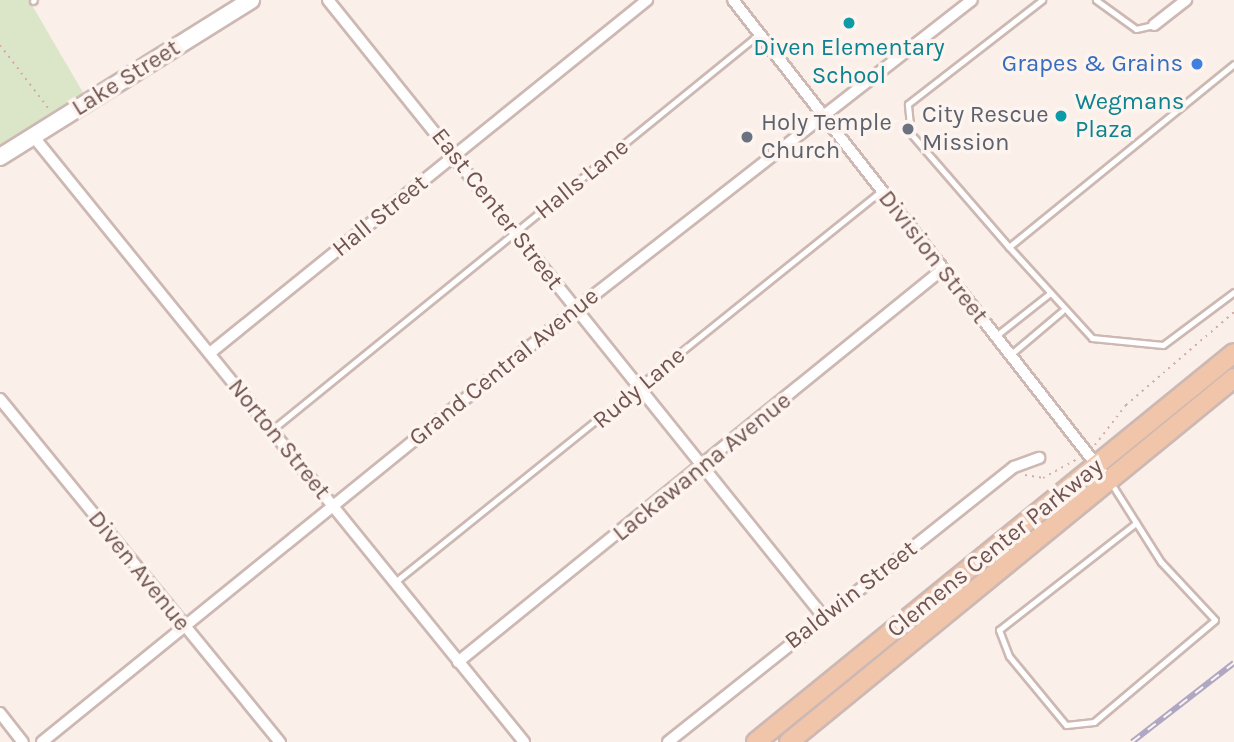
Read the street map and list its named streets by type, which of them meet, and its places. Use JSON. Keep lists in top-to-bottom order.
{
  "streets": {
    "main road": ["Lake Street", "Clemens Center Parkway"],
    "street": [
      "East Center Street",
      "Hall Street",
      "Division Street",
      "Grand Central Avenue",
      "Norton Street",
      "Lackawanna Avenue",
      "Diven Avenue",
      "Baldwin Street"
    ],
    "lane": ["Halls Lane", "Rudy Lane"]
  },
  "crossings": [
    ["Lake Street", "Norton Street"],
    ["Halls Lane", "East Center Street"],
    ["Halls Lane", "Division Street"],
    ["Halls Lane", "Norton Street"],
    ["East Center Street", "Hall Street"],
    ["East Center Street", "Grand Central Avenue"],
    ["East Center Street", "Rudy Lane"],
    ["East Center Street", "Lackawanna Avenue"],
    ["East Center Street", "Baldwin Street"],
    ["Hall Street", "Norton Street"],
    ["Division Street", "Grand Central Avenue"],
    ["Division Street", "Rudy Lane"],
    ["Division Street", "Lackawanna Avenue"],
    ["Division Street", "Clemens Center Parkway"],
    ["Grand Central Avenue", "Norton Street"],
    ["Grand Central Avenue", "Diven Avenue"],
    ["Rudy Lane", "Norton Street"],
    ["Norton Street", "Lackawanna Avenue"]
  ],
  "places": [
    "Diven Elementary School",
    "Grapes & Grains",
    "Wegmans Plaza",
    "City Rescue Mission",
    "Holy Temple Church"
  ]
}
